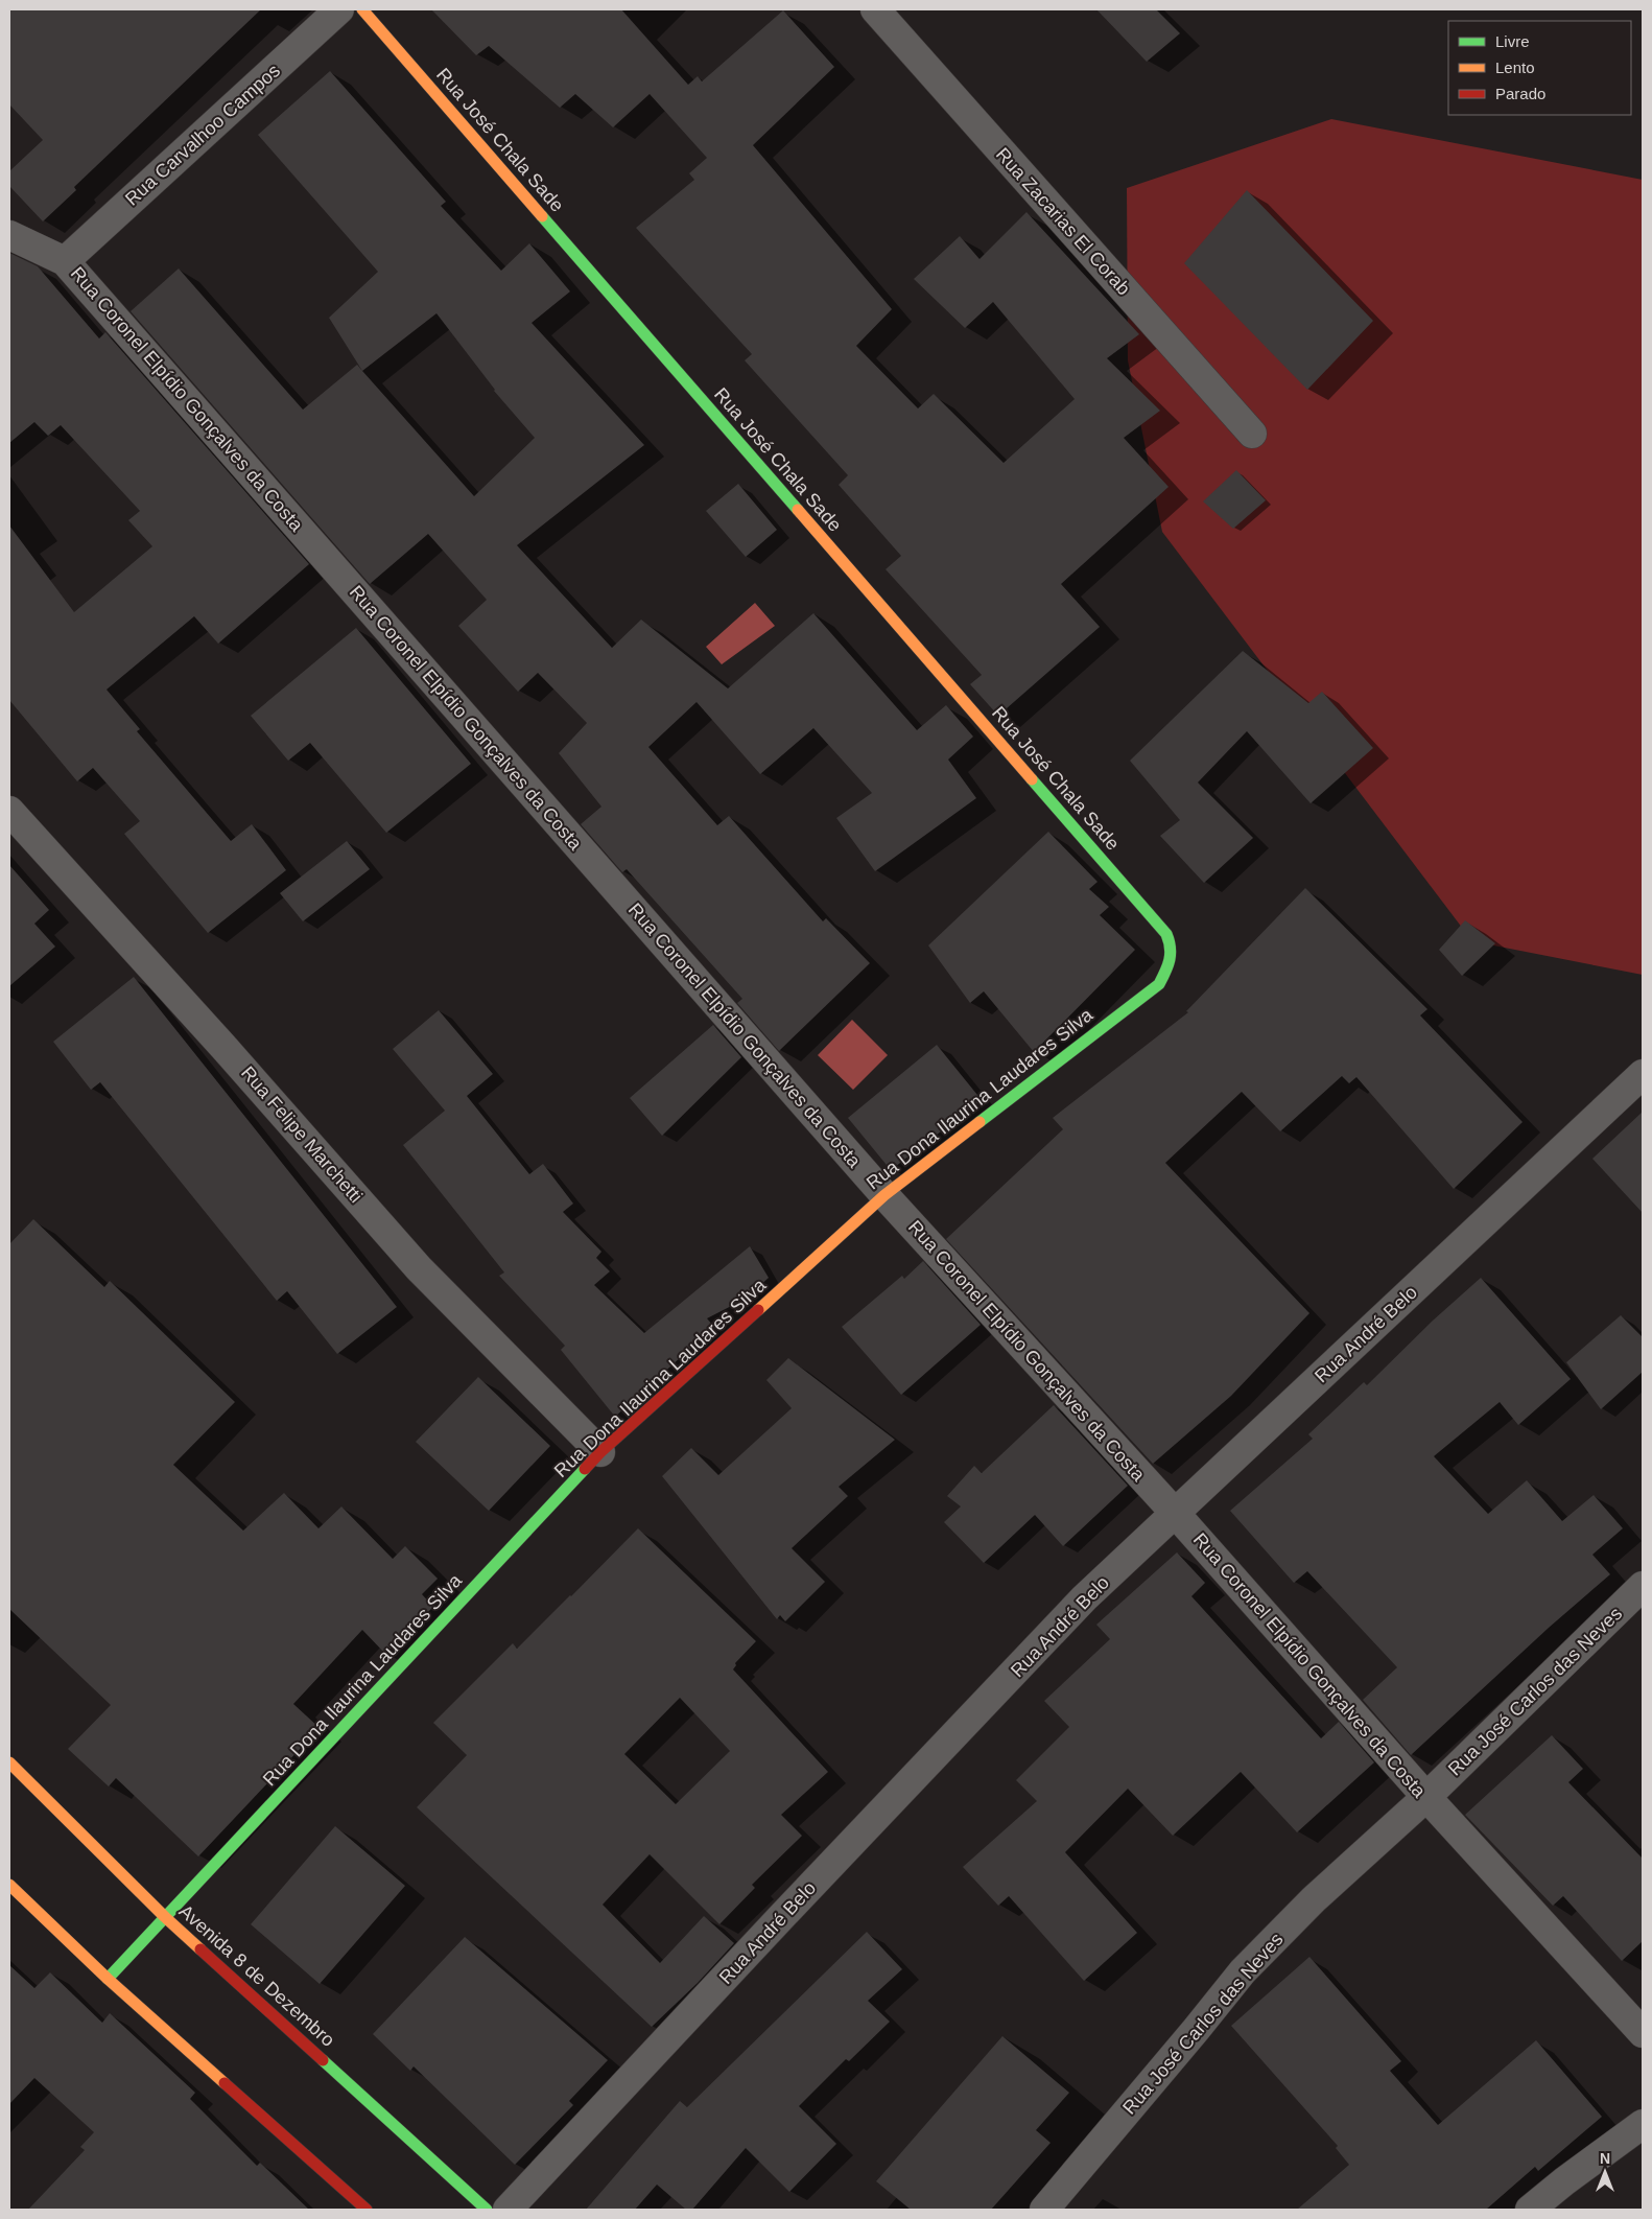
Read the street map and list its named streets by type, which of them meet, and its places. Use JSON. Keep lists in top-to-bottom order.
{
  "streets": {
    "street": [
      "Rua Carvalhoo Campos",
      "Rua José Chala Sade",
      "Rua Zacarias El Corab",
      "Rua Coronel Elpídio Gonçalves da Costa",
      "Rua Dona Ilaurina Laudares Silva",
      "Rua Felipe Marchetti",
      "Rua André Belo",
      "Rua José Carlos das Neves",
      "Avenida 8 de Dezembro"
    ]
  },
  "crossings": [
    ["Rua Carvalhoo Campos", "Rua Coronel Elpídio Gonçalves da Costa"],
    ["Rua José Chala Sade", "Rua Dona Ilaurina Laudares Silva"],
    ["Rua Coronel Elpídio Gonçalves da Costa", "Rua Dona Ilaurina Laudares Silva"],
    ["Rua Coronel Elpídio Gonçalves da Costa", "Rua André Belo"],
    ["Rua Coronel Elpídio Gonçalves da Costa", "Rua José Carlos das Neves"],
    ["Rua Dona Ilaurina Laudares Silva", "Rua Felipe Marchetti"],
    ["Rua Dona Ilaurina Laudares Silva", "Avenida 8 de Dezembro"]
  ],
  "legend": ["Livre", "Lento", "Parado"],
  "north": "top"
}
